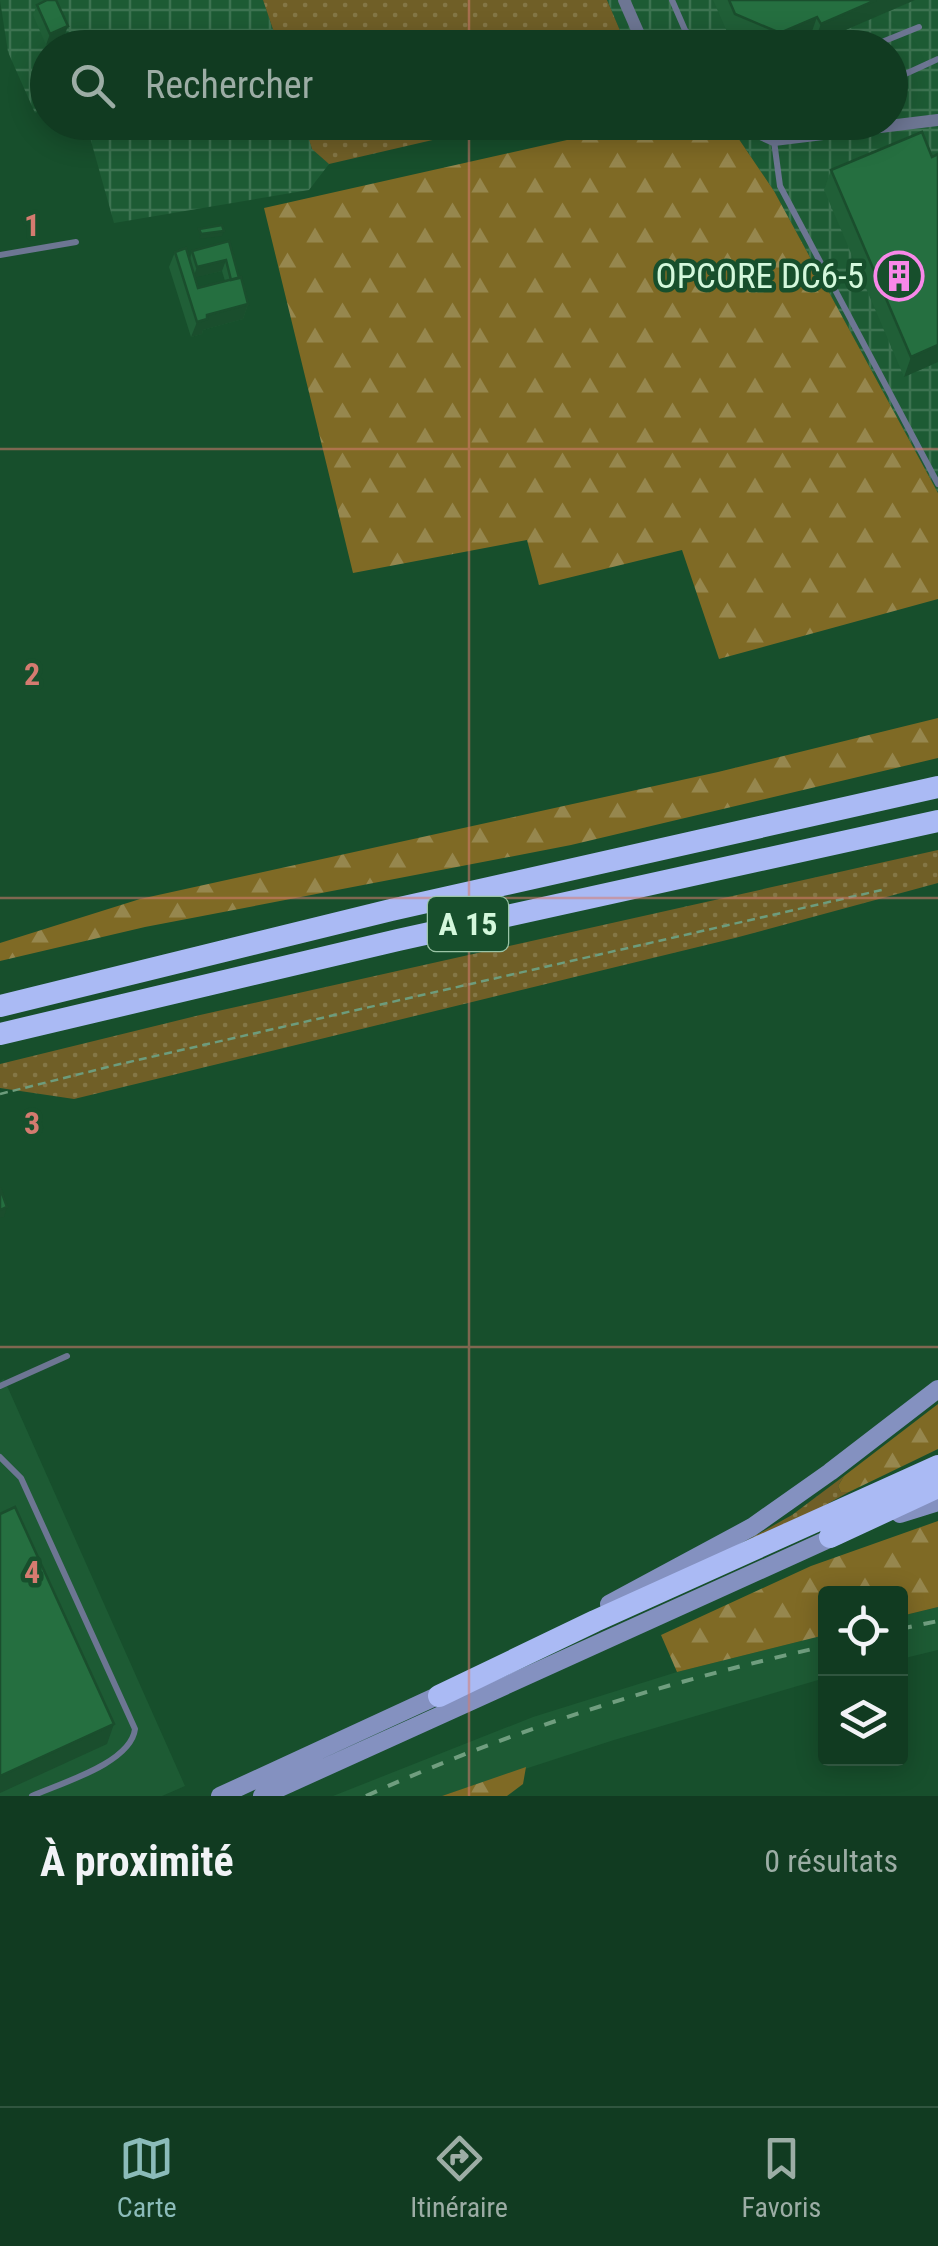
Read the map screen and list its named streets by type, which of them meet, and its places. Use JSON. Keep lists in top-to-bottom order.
{
  "streets": {
    "highway": ["A 15"]
  },
  "places": {
    "building": ["OPCORE DC6-5"]
  },
  "page": {
    "search": "Rechercher",
    "heading": ["À proximité", "0 résultats"],
    "nav": ["Carte", "Itinéraire", "Favoris"]
  },
  "grid": {
    "rows": [
      "1",
      "2",
      "3",
      "4"
    ]
  }
}
